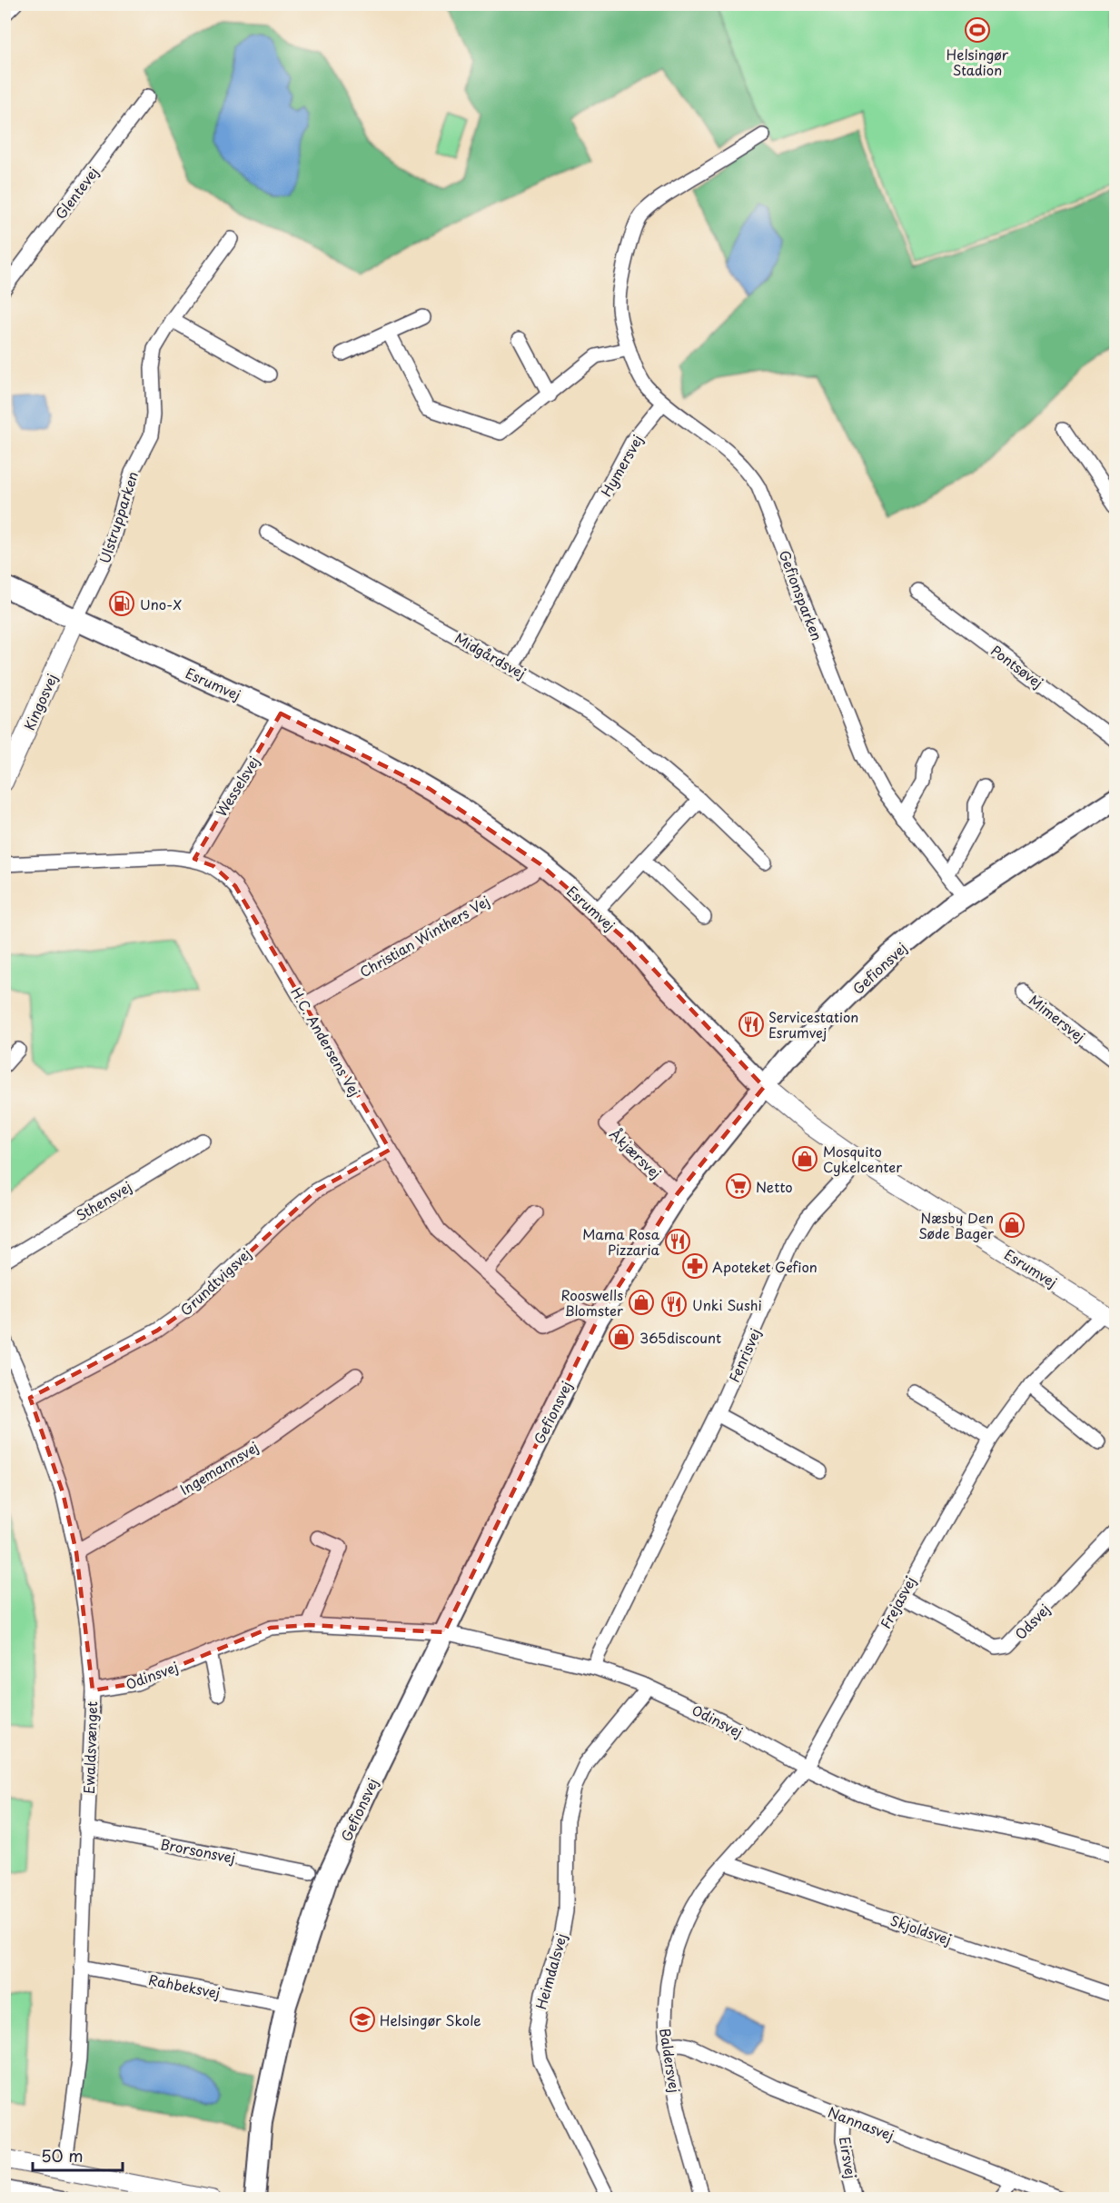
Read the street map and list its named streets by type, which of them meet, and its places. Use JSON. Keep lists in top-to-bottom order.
{
  "streets": {
    "main road": ["Esrumvej", "Gefionsvej"],
    "street": [
      "Glentevej",
      "Hymersvej",
      "Ulstrupparken",
      "Gefionsparken",
      "Midgårdsvej",
      "Pontsøvej",
      "Kingosvej",
      "Wesselsvej",
      "Christian Winthers Vej",
      "Mimersvej",
      "H.C. Andersens Vej",
      "Åkjærsvej",
      "Sthensvej",
      "Grundtvigsvej",
      "Fenrisvej",
      "Ingemannsvej",
      "Frejasvej",
      "Odsvej",
      "Odinsvej",
      "Ewaldsvænget",
      "Brorsonsvej",
      "Skjoldsvej",
      "Heimdalsvej",
      "Rahbeksvej",
      "Baldersvej",
      "Nannasvej",
      "Eirsvej"
    ]
  },
  "crossings": [
    ["Hymersvej", "Gefionsparken"],
    ["Hymersvej", "Midgårdsvej"],
    ["Ulstrupparken", "Esrumvej"],
    ["Ulstrupparken", "Kingosvej"],
    ["Gefionsparken", "Gefionsvej"],
    ["Esrumvej", "Kingosvej"],
    ["Esrumvej", "Wesselsvej"],
    ["Esrumvej", "Christian Winthers Vej"],
    ["Esrumvej", "Gefionsvej"],
    ["Esrumvej", "Fenrisvej"],
    ["Esrumvej", "Frejasvej"],
    ["Wesselsvej", "H.C. Andersens Vej"],
    ["Christian Winthers Vej", "H.C. Andersens Vej"],
    ["Gefionsvej", "H.C. Andersens Vej"],
    ["Gefionsvej", "Åkjærsvej"],
    ["Gefionsvej", "Odinsvej"],
    ["Gefionsvej", "Rahbeksvej"],
    ["H.C. Andersens Vej", "Grundtvigsvej"],
    ["Grundtvigsvej", "Ewaldsvænget"],
    ["Fenrisvej", "Odinsvej"],
    ["Ingemannsvej", "Ewaldsvænget"],
    ["Frejasvej", "Odsvej"],
    ["Frejasvej", "Odinsvej"],
    ["Frejasvej", "Baldersvej"],
    ["Odinsvej", "Ewaldsvænget"],
    ["Odinsvej", "Heimdalsvej"],
    ["Odinsvej", "Baldersvej"],
    ["Ewaldsvænget", "Brorsonsvej"],
    ["Ewaldsvænget", "Rahbeksvej"],
    ["Skjoldsvej", "Baldersvej"],
    ["Baldersvej", "Nannasvej"],
    ["Nannasvej", "Eirsvej"]
  ],
  "places": {
    "sports": ["Helsingør Stadion"],
    "fuel station": ["Uno-X"],
    "restaurant": ["Servicestation Esrumvej", "Mama Rosa Pizzaria", "Unki Sushi"],
    "shop": [
      "Mosquito Cykelcenter",
      "Næsby Den Søde Bager",
      "Rooswells Blomster",
      "365discount"
    ],
    "supermarket": ["Netto"],
    "pharmacy": ["Apoteket Gefion"],
    "school or university": ["Helsingør Skole"]
  },
  "scale_bar": "50 m"
}
